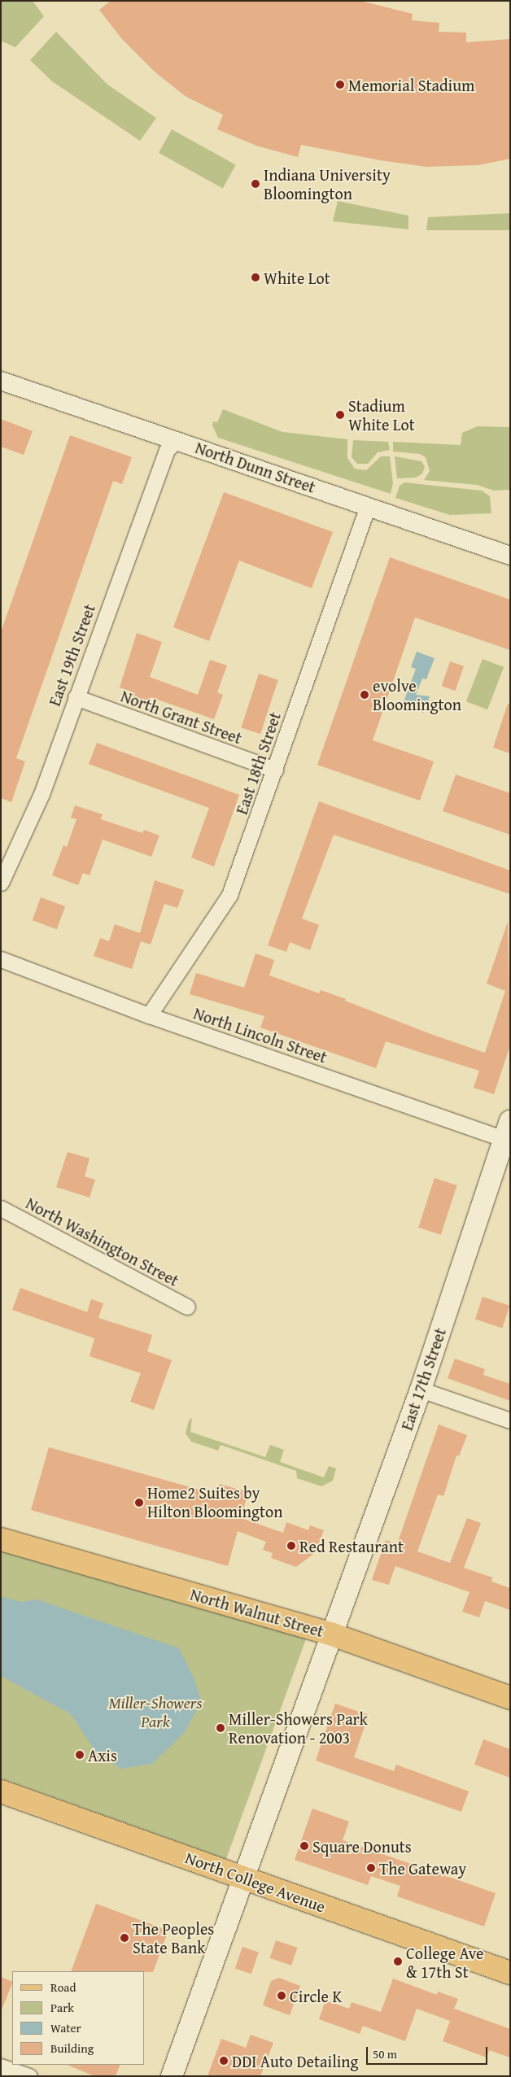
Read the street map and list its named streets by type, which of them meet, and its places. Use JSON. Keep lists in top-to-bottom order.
{
  "streets": {
    "main road": ["East 17th Street", "North Walnut Street", "North College Avenue"],
    "street": [
      "North Dunn Street",
      "East 19th Street",
      "North Grant Street",
      "East 18th Street",
      "North Lincoln Street",
      "North Washington Street"
    ]
  },
  "crossings": [
    ["North Dunn Street", "East 19th Street"],
    ["North Dunn Street", "East 18th Street"],
    ["East 19th Street", "North Grant Street"],
    ["North Grant Street", "East 18th Street"],
    ["East 18th Street", "North Lincoln Street"],
    ["North Lincoln Street", "East 17th Street"],
    ["East 17th Street", "North Walnut Street"],
    ["East 17th Street", "North College Avenue"]
  ],
  "parks": ["Miller-Showers Park"],
  "places": [
    "Memorial Stadium",
    "Indiana University Bloomington",
    "White Lot",
    "Stadium White Lot",
    "evolve Bloomington",
    "Home2 Suites by Hilton Bloomington",
    "Red Restaurant",
    "Miller-Showers Park Renovation - 2003",
    "Axis",
    "Square Donuts",
    "The Gateway",
    "The Peoples State Bank",
    "College Ave & 17th St",
    "Circle K",
    "DDI Auto Detailing"
  ],
  "legend": [
    "Road",
    "Park",
    "Water",
    "Building"
  ],
  "scale_bar": "50 m"
}
